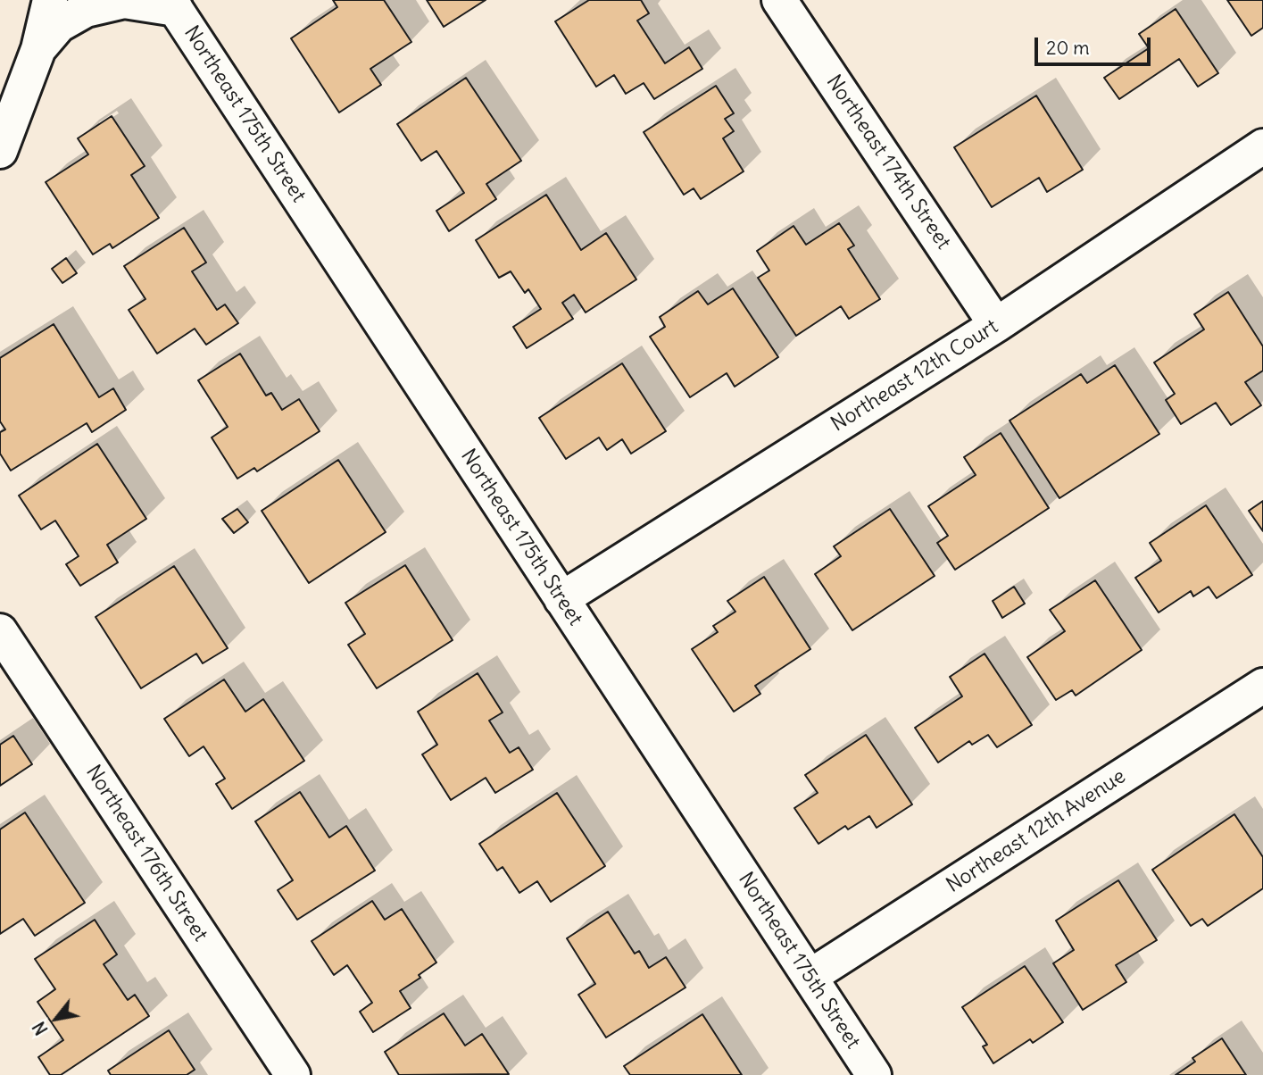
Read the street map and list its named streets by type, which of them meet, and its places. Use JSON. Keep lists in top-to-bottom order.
{
  "streets": {
    "street": [
      "Northeast 175th Street",
      "Northeast 174th Street",
      "Northeast 12th Court",
      "Northeast 12th Avenue",
      "Northeast 176th Street"
    ]
  },
  "crossings": [
    ["Northeast 175th Street", "Northeast 12th Court"],
    ["Northeast 175th Street", "Northeast 12th Avenue"],
    ["Northeast 174th Street", "Northeast 12th Court"]
  ],
  "scale_bar": "20 m",
  "north": "bottom left"
}
